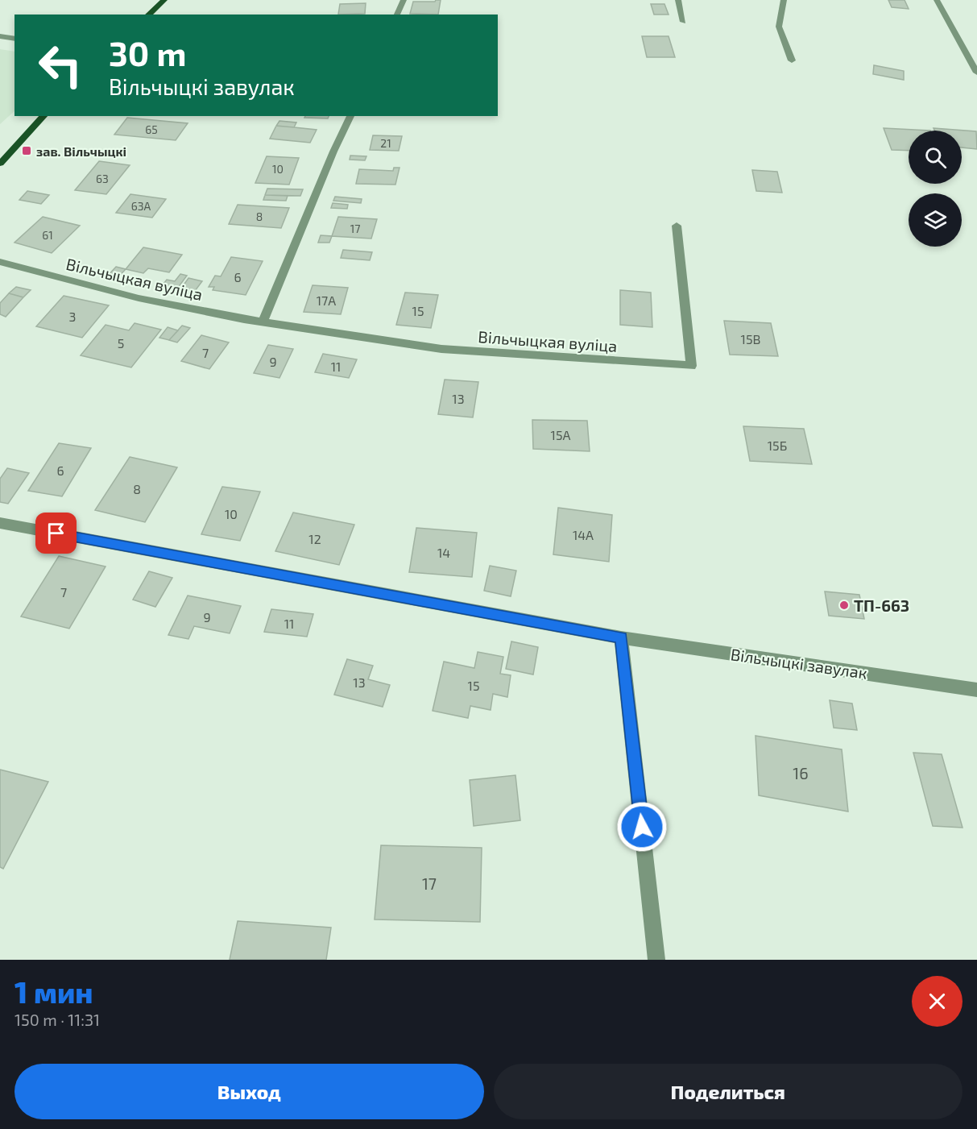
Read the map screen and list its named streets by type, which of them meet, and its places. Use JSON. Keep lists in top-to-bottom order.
{
  "streets": {
    "street": ["Вільчыцкая вуліца", "Вільчыцкі завулак"]
  },
  "places": {
    "transit": ["зав. Вільчыцкі"],
    "other": ["ТП-663"]
  },
  "house_numbers": [
    "65",
    "21",
    "10",
    "63",
    "63А",
    "8",
    "17",
    "61",
    "6",
    "17А",
    "15",
    "3",
    "15В",
    "5",
    "7",
    "9",
    "11",
    "13",
    "15А",
    "15Б",
    "6",
    "8",
    "10",
    "14А",
    "12",
    "14",
    "7",
    "9",
    "11",
    "13",
    "15",
    "16",
    "17"
  ],
  "page": {
    "turn": ["30 m", "Вільчыцкі завулак"],
    "heading": ["1 мин", "150 m · 11:31"],
    "buttons": ["Выход", "Поделиться"]
  }
}
